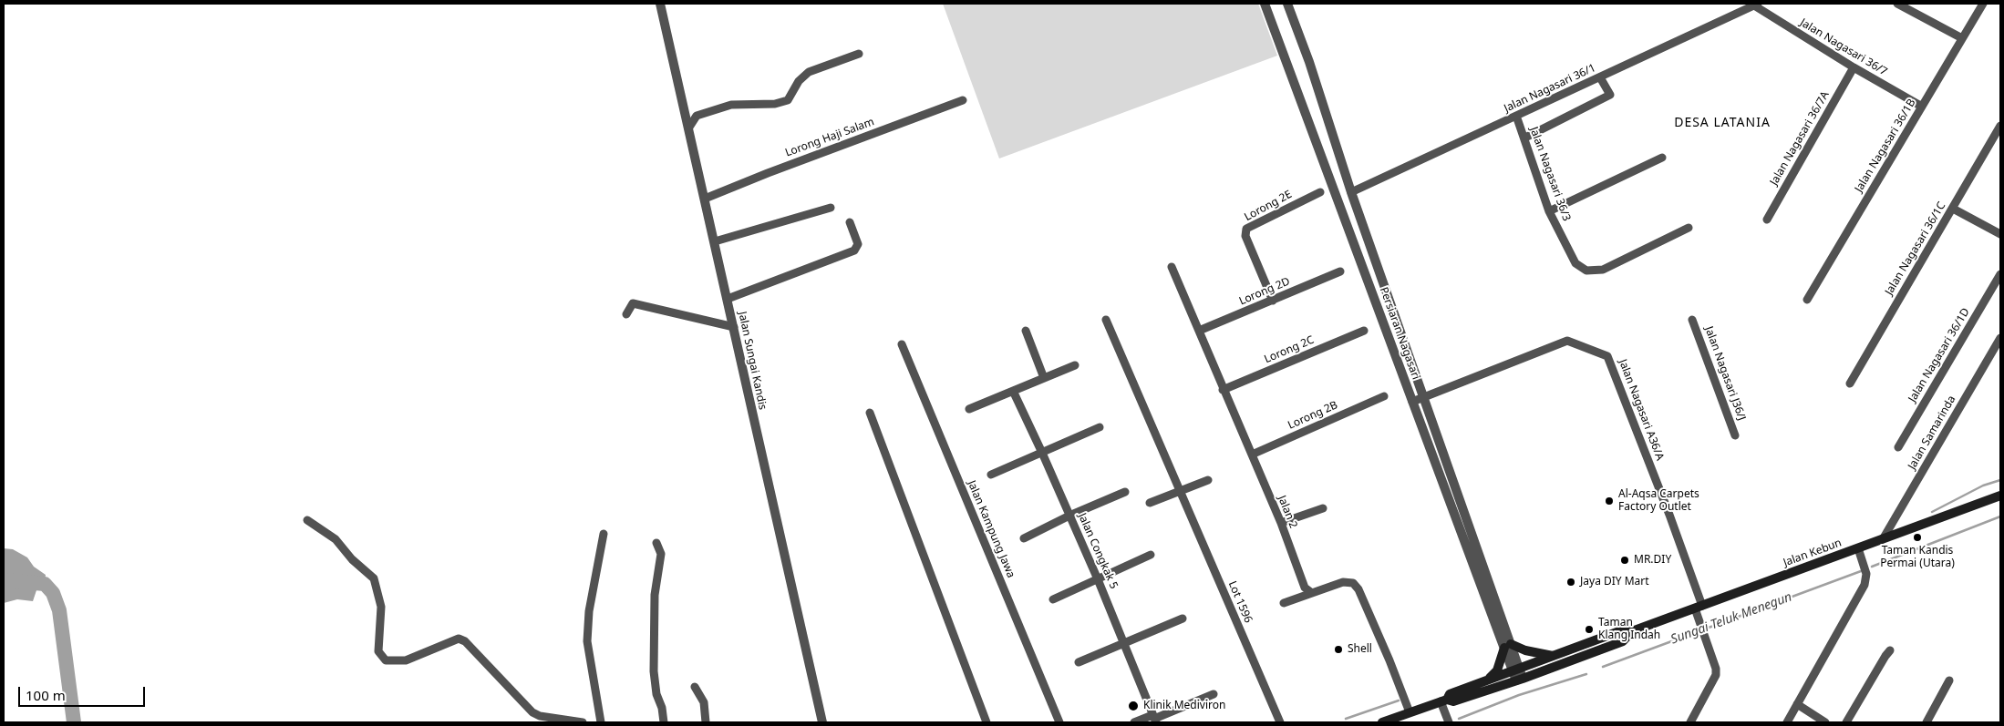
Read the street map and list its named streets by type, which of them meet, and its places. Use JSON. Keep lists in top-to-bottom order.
{
  "streets": {
    "main road": ["Jalan Kebun"],
    "street": [
      "Jalan Nagasari 36/7",
      "Jalan Nagasari 36/1",
      "Lorong Haji Salam",
      "Jalan Nagasari 36/7A",
      "Jalan Nagasari 36/1B",
      "Jalan Nagasari 36/3",
      "Lorong 2E",
      "Jalan Nagasari 36/1C",
      "Lorong 2D",
      "Persiaran Nagasari",
      "Lorong 2C",
      "Jalan Nagasari 36/1D",
      "Jalan Sungai Kandis",
      "Jalan Nagasari J36/J",
      "Jalan Nagasari A36/A",
      "Lorong 2B",
      "Jalan Samarinda",
      "Jalan 2",
      "Jalan Kampung Jawa",
      "Jalan Congkak 5",
      "Lot 1596"
    ]
  },
  "crossings": [
    ["Jalan Nagasari 36/7", "Jalan Nagasari 36/1"],
    ["Jalan Nagasari 36/7", "Jalan Nagasari 36/7A"],
    ["Jalan Nagasari 36/7", "Jalan Nagasari 36/1B"],
    ["Jalan Nagasari 36/1", "Jalan Nagasari 36/3"],
    ["Jalan Nagasari 36/1", "Persiaran Nagasari"],
    ["Lorong Haji Salam", "Jalan Sungai Kandis"],
    ["Lorong 2E", "Lorong 2D"],
    ["Lorong 2D", "Jalan 2"],
    ["Persiaran Nagasari", "Jalan Nagasari A36/A"],
    ["Persiaran Nagasari", "Jalan Kebun"],
    ["Lorong 2C", "Jalan 2"],
    ["Jalan Nagasari A36/A", "Jalan Kebun"],
    ["Lorong 2B", "Jalan 2"],
    ["Jalan Samarinda", "Jalan Kebun"]
  ],
  "districts": ["DESA LATANIA"],
  "water": ["Sungai Teluk Menegun"],
  "places": [
    "Al-Aqsa Carpets Factory Outlet",
    "Taman Kandis Permai (Utara)",
    "MR.DIY",
    "Jaya DIY Mart",
    "Taman Klang Indah",
    "Shell",
    "Klinik Mediviron"
  ],
  "scale_bar": "100 m"
}
